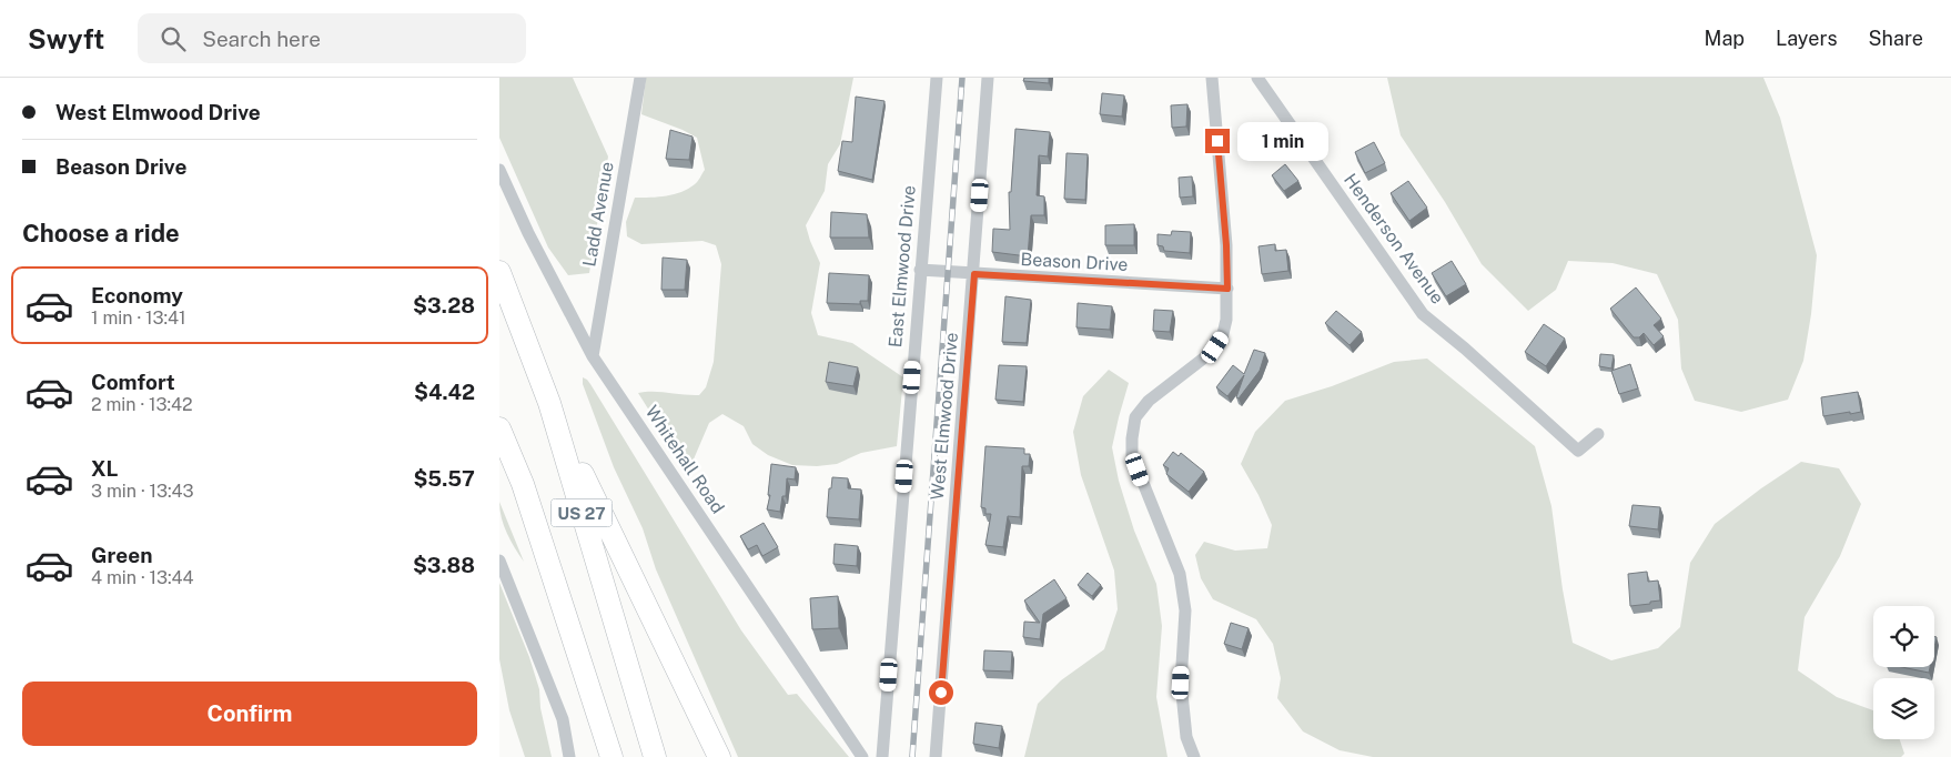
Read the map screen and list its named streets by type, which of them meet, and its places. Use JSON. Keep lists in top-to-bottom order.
{
  "streets": {
    "highway": ["US 27"],
    "street": [
      "Ladd Avenue",
      "Henderson Avenue",
      "Beason Drive",
      "East Elmwood Drive",
      "West Elmwood Drive",
      "Whitehall Road"
    ]
  },
  "crossings": [
    ["Ladd Avenue", "Whitehall Road"],
    ["Beason Drive", "East Elmwood Drive"],
    ["Beason Drive", "West Elmwood Drive"]
  ],
  "page": {
    "header": "Swyft",
    "search": "Search here",
    "nav": ["Map", "Layers", "Share"],
    "banner": ["West Elmwood Drive", "Beason Drive"],
    "bubble": "1 min",
    "heading": "Choose a ride",
    "list": [
      {
        "name": "Economy",
        "note": "1 min · 13:41",
        "value": "$3.28"
      },
      {
        "name": "Comfort",
        "note": "2 min · 13:42",
        "value": "$4.42"
      },
      {
        "name": "XL",
        "note": "3 min · 13:43",
        "value": "$5.57"
      },
      {
        "name": "Green",
        "note": "4 min · 13:44",
        "value": "$3.88"
      }
    ],
    "buttons": "Confirm"
  }
}
